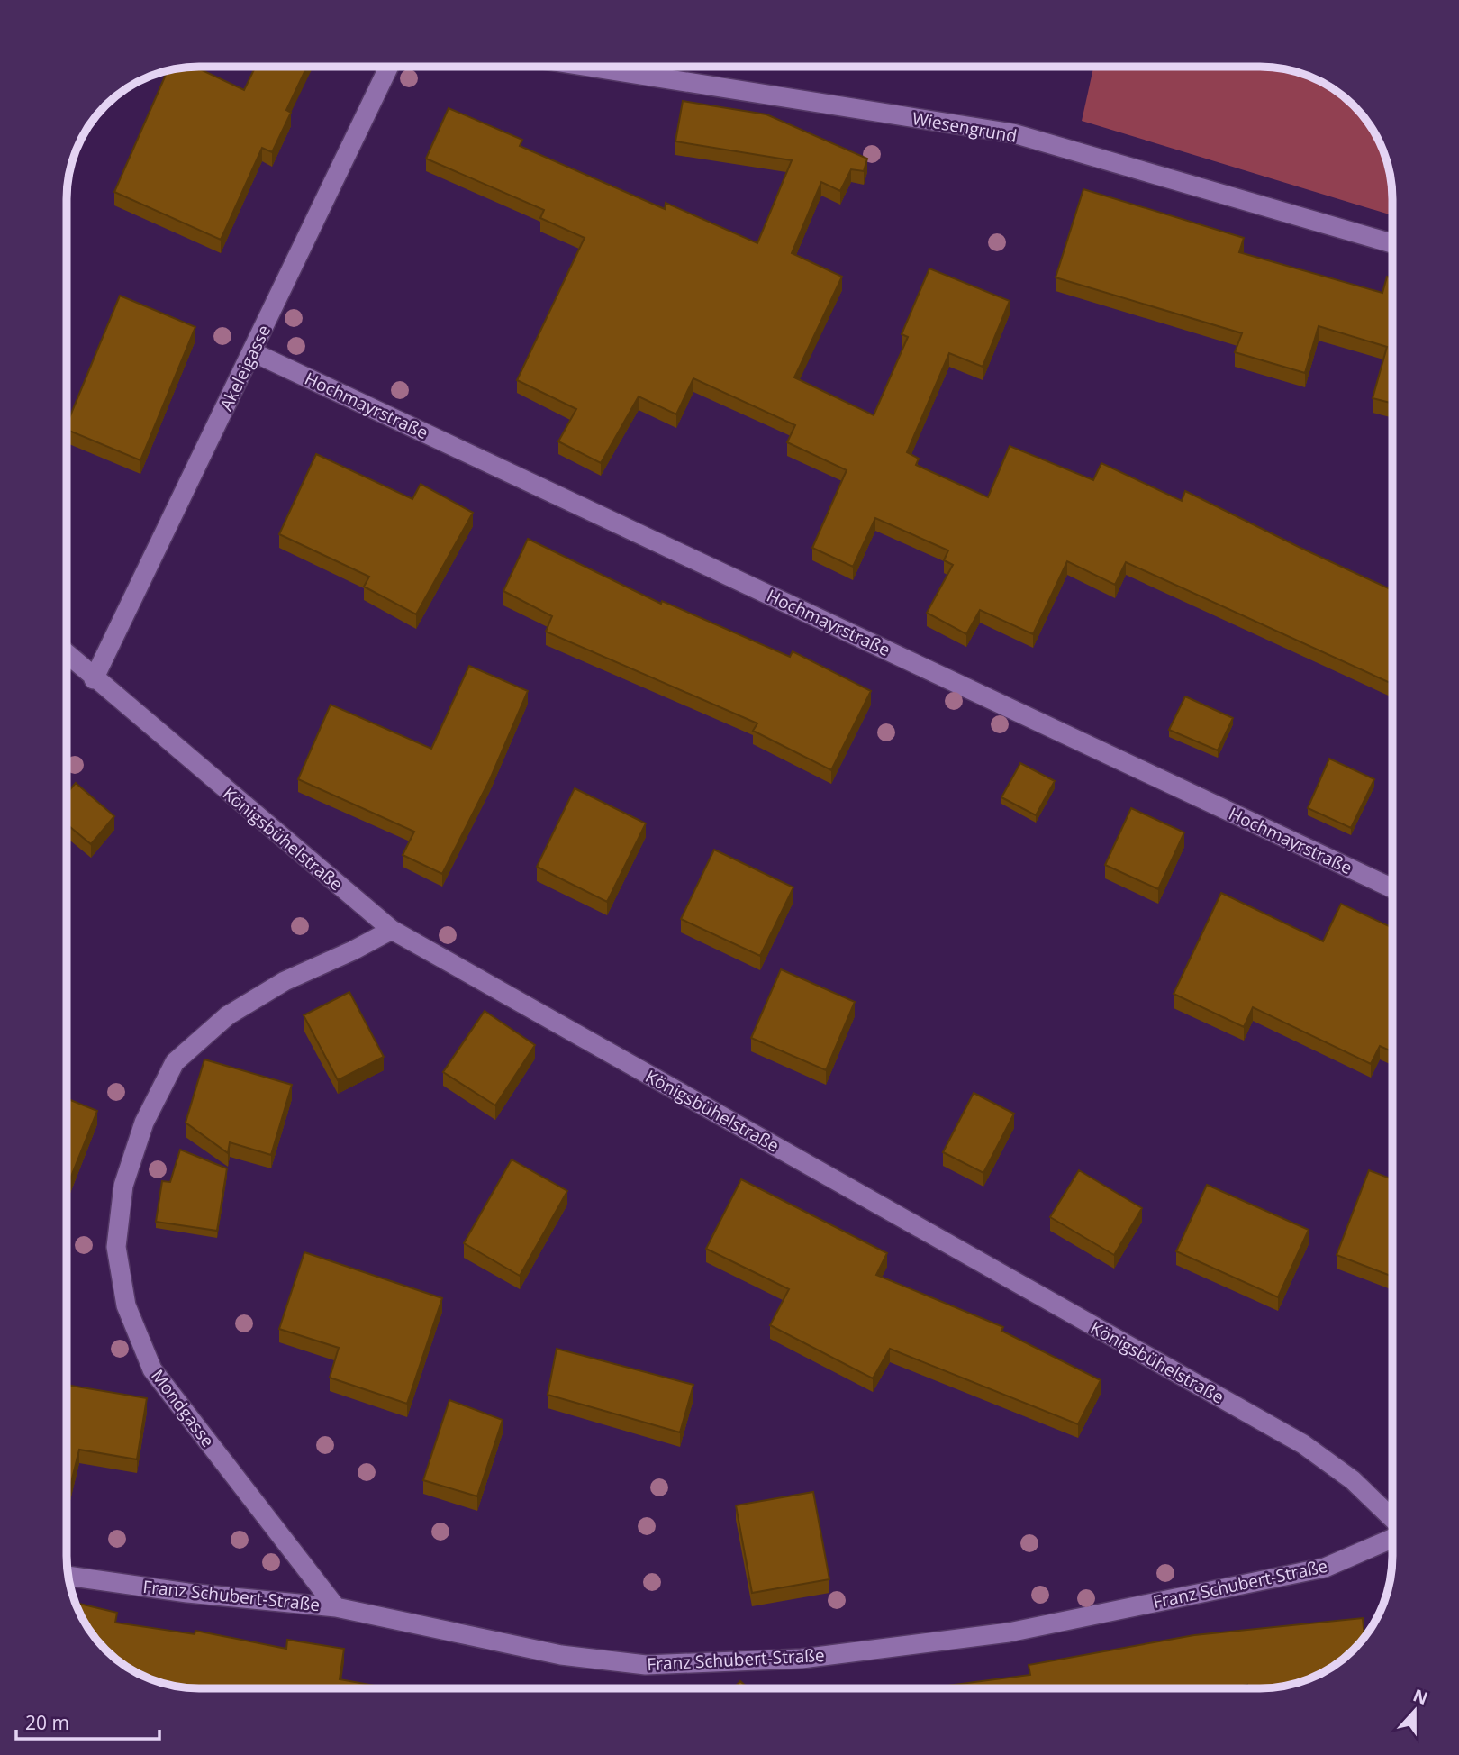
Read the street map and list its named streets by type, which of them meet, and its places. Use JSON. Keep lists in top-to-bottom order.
{
  "streets": {
    "street": [
      "Wiesengrund",
      "Akeleigasse",
      "Hochmayrstraße",
      "Königsbühelstraße",
      "Mondgasse",
      "Franz Schubert-Straße"
    ]
  },
  "crossings": [
    ["Akeleigasse", "Hochmayrstraße"],
    ["Akeleigasse", "Königsbühelstraße"],
    ["Königsbühelstraße", "Mondgasse"],
    ["Mondgasse", "Franz Schubert-Straße"]
  ],
  "scale_bar": "20 m",
  "north": "top"
}
